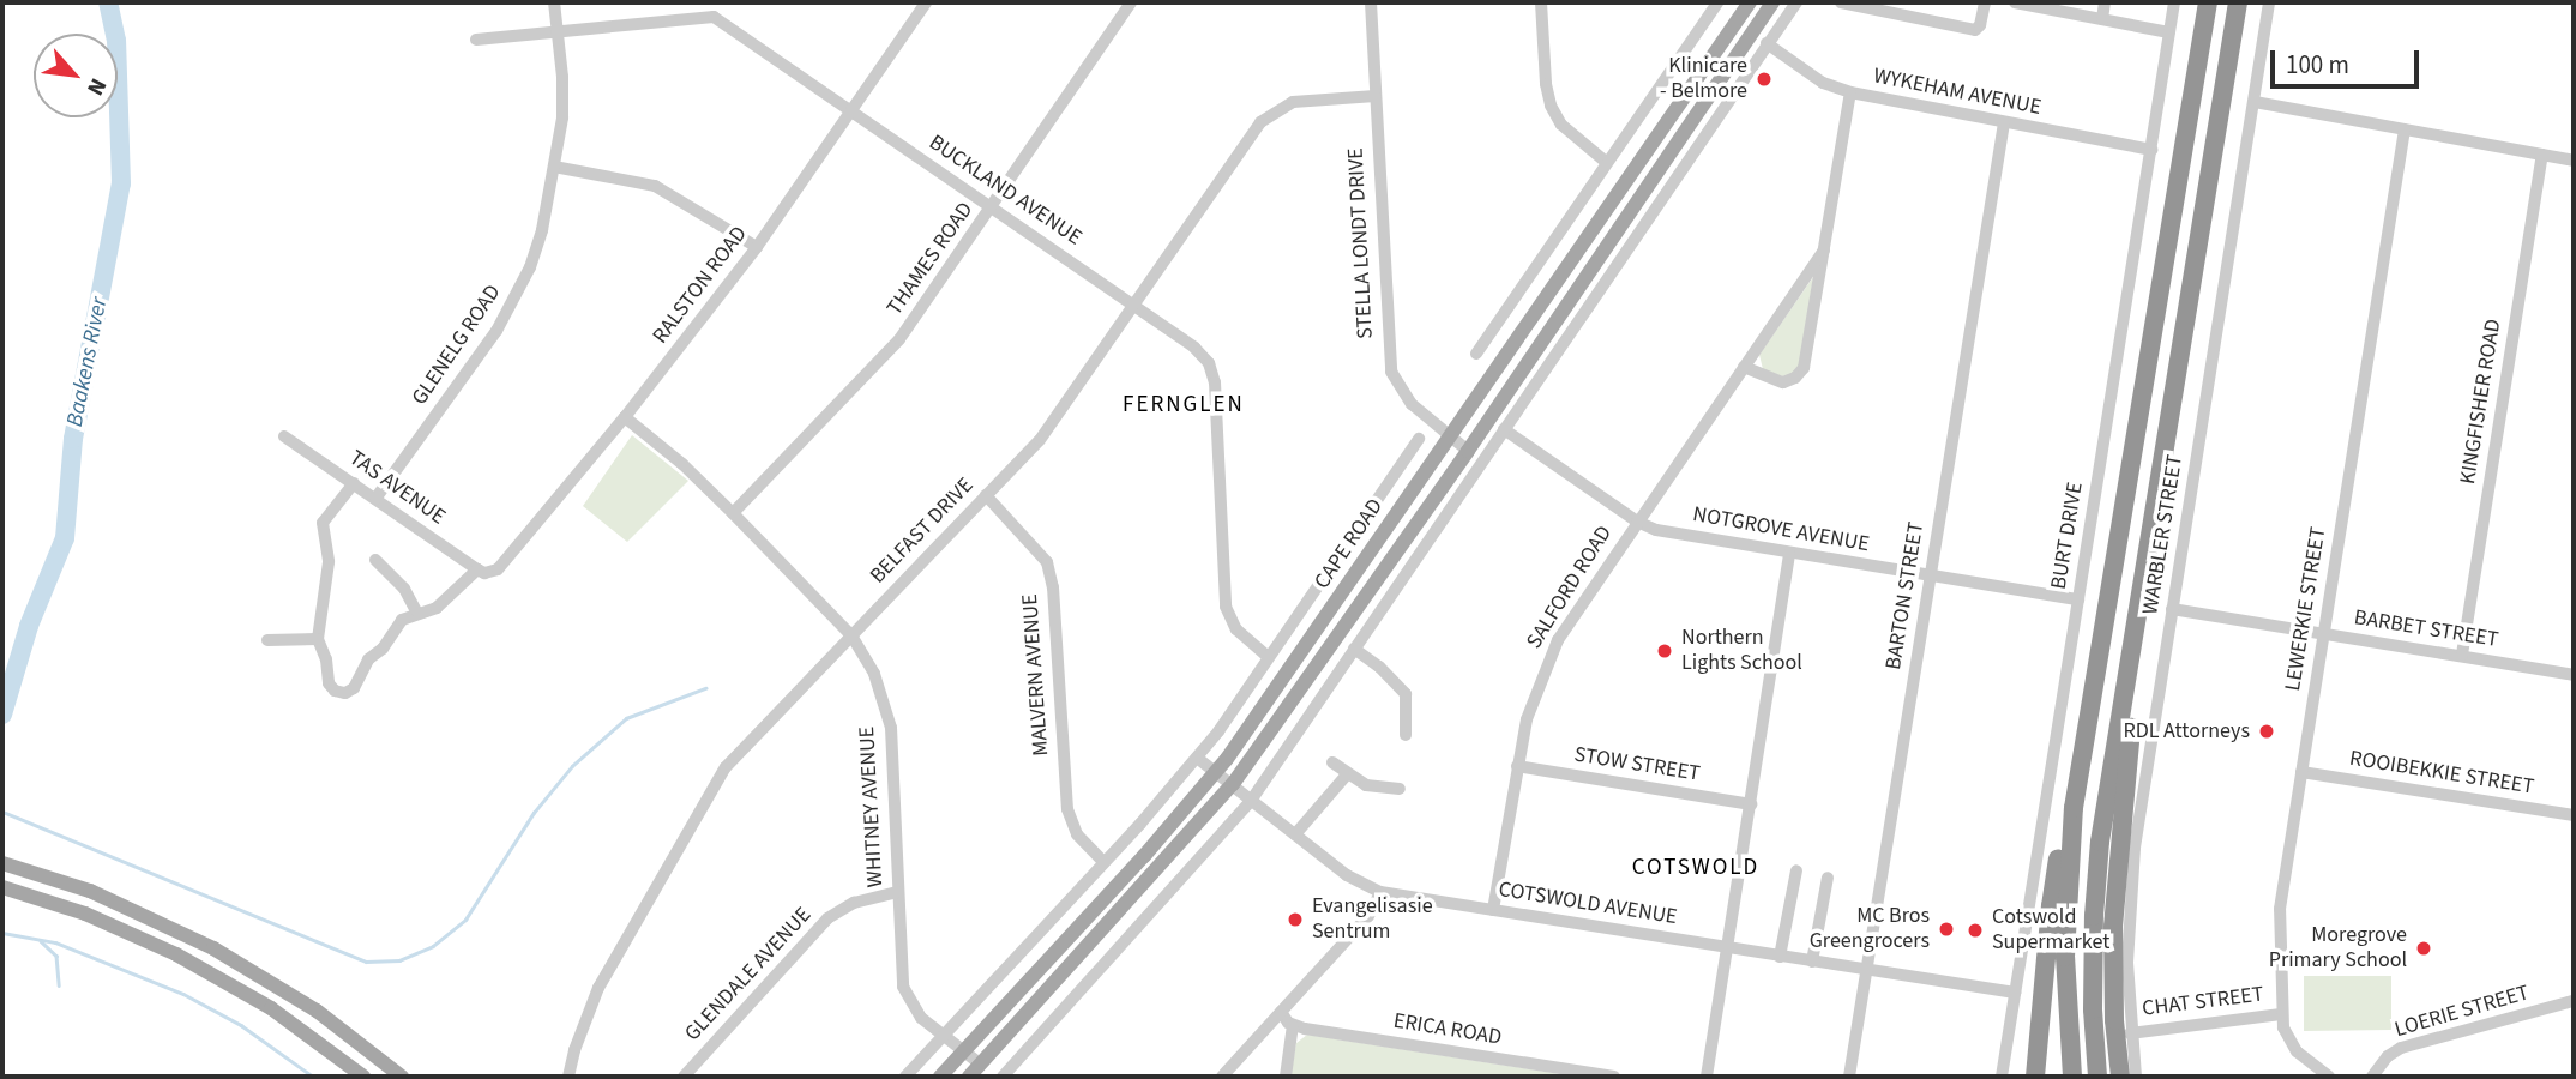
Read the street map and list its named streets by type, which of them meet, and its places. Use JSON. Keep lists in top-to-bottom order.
{
  "streets": {
    "main road": ["CAPE ROAD"],
    "street": [
      "WYKEHAM AVENUE",
      "BUCKLAND AVENUE",
      "STELLA LONDT DRIVE",
      "THAMES ROAD",
      "RALSTON ROAD",
      "GLENELG ROAD",
      "KINGFISHER ROAD",
      "TAS AVENUE",
      "NOTGROVE AVENUE",
      "BELFAST DRIVE",
      "WARBLER STREET",
      "BURT DRIVE",
      "SALFORD ROAD",
      "BARTON STREET",
      "LEWERKIE STREET",
      "BARBET STREET",
      "MALVERN AVENUE",
      "STOW STREET",
      "ROOIBEKKIE STREET",
      "WHITNEY AVENUE",
      "COTSWOLD AVENUE",
      "GLENDALE AVENUE",
      "CHAT STREET",
      "LOERIE STREET",
      "ERICA ROAD"
    ]
  },
  "crossings": [
    ["WYKEHAM AVENUE", "BURT DRIVE"],
    ["WYKEHAM AVENUE", "SALFORD ROAD"],
    ["WYKEHAM AVENUE", "BARTON STREET"],
    ["BUCKLAND AVENUE", "THAMES ROAD"],
    ["BUCKLAND AVENUE", "RALSTON ROAD"],
    ["BUCKLAND AVENUE", "BELFAST DRIVE"],
    ["BUCKLAND AVENUE", "CAPE ROAD"],
    ["STELLA LONDT DRIVE", "BELFAST DRIVE"],
    ["STELLA LONDT DRIVE", "CAPE ROAD"],
    ["THAMES ROAD", "WHITNEY AVENUE"],
    ["RALSTON ROAD", "TAS AVENUE"],
    ["RALSTON ROAD", "WHITNEY AVENUE"],
    ["GLENELG ROAD", "TAS AVENUE"],
    ["KINGFISHER ROAD", "BARBET STREET"],
    ["NOTGROVE AVENUE", "BURT DRIVE"],
    ["NOTGROVE AVENUE", "SALFORD ROAD"],
    ["NOTGROVE AVENUE", "BARTON STREET"],
    ["BELFAST DRIVE", "MALVERN AVENUE"],
    ["BELFAST DRIVE", "WHITNEY AVENUE"],
    ["WARBLER STREET", "BARBET STREET"],
    ["WARBLER STREET", "CHAT STREET"],
    ["BURT DRIVE", "COTSWOLD AVENUE"],
    ["CAPE ROAD", "MALVERN AVENUE"],
    ["CAPE ROAD", "WHITNEY AVENUE"],
    ["CAPE ROAD", "COTSWOLD AVENUE"],
    ["SALFORD ROAD", "STOW STREET"],
    ["SALFORD ROAD", "COTSWOLD AVENUE"],
    ["BARTON STREET", "COTSWOLD AVENUE"],
    ["LEWERKIE STREET", "BARBET STREET"],
    ["LEWERKIE STREET", "ROOIBEKKIE STREET"],
    ["LEWERKIE STREET", "CHAT STREET"],
    ["WHITNEY AVENUE", "GLENDALE AVENUE"]
  ],
  "districts": ["FERNGLEN", "COTSWOLD"],
  "water": ["Baakens River"],
  "places": [
    "Klinicare - Belmore",
    "Northern Lights School",
    "RDL Attorneys",
    "Evangelisasie Sentrum",
    "MC Bros Greengrocers",
    "Cotswold Supermarket",
    "Moregrove Primary School"
  ],
  "scale_bar": "100 m",
  "north": "bottom right"
}
